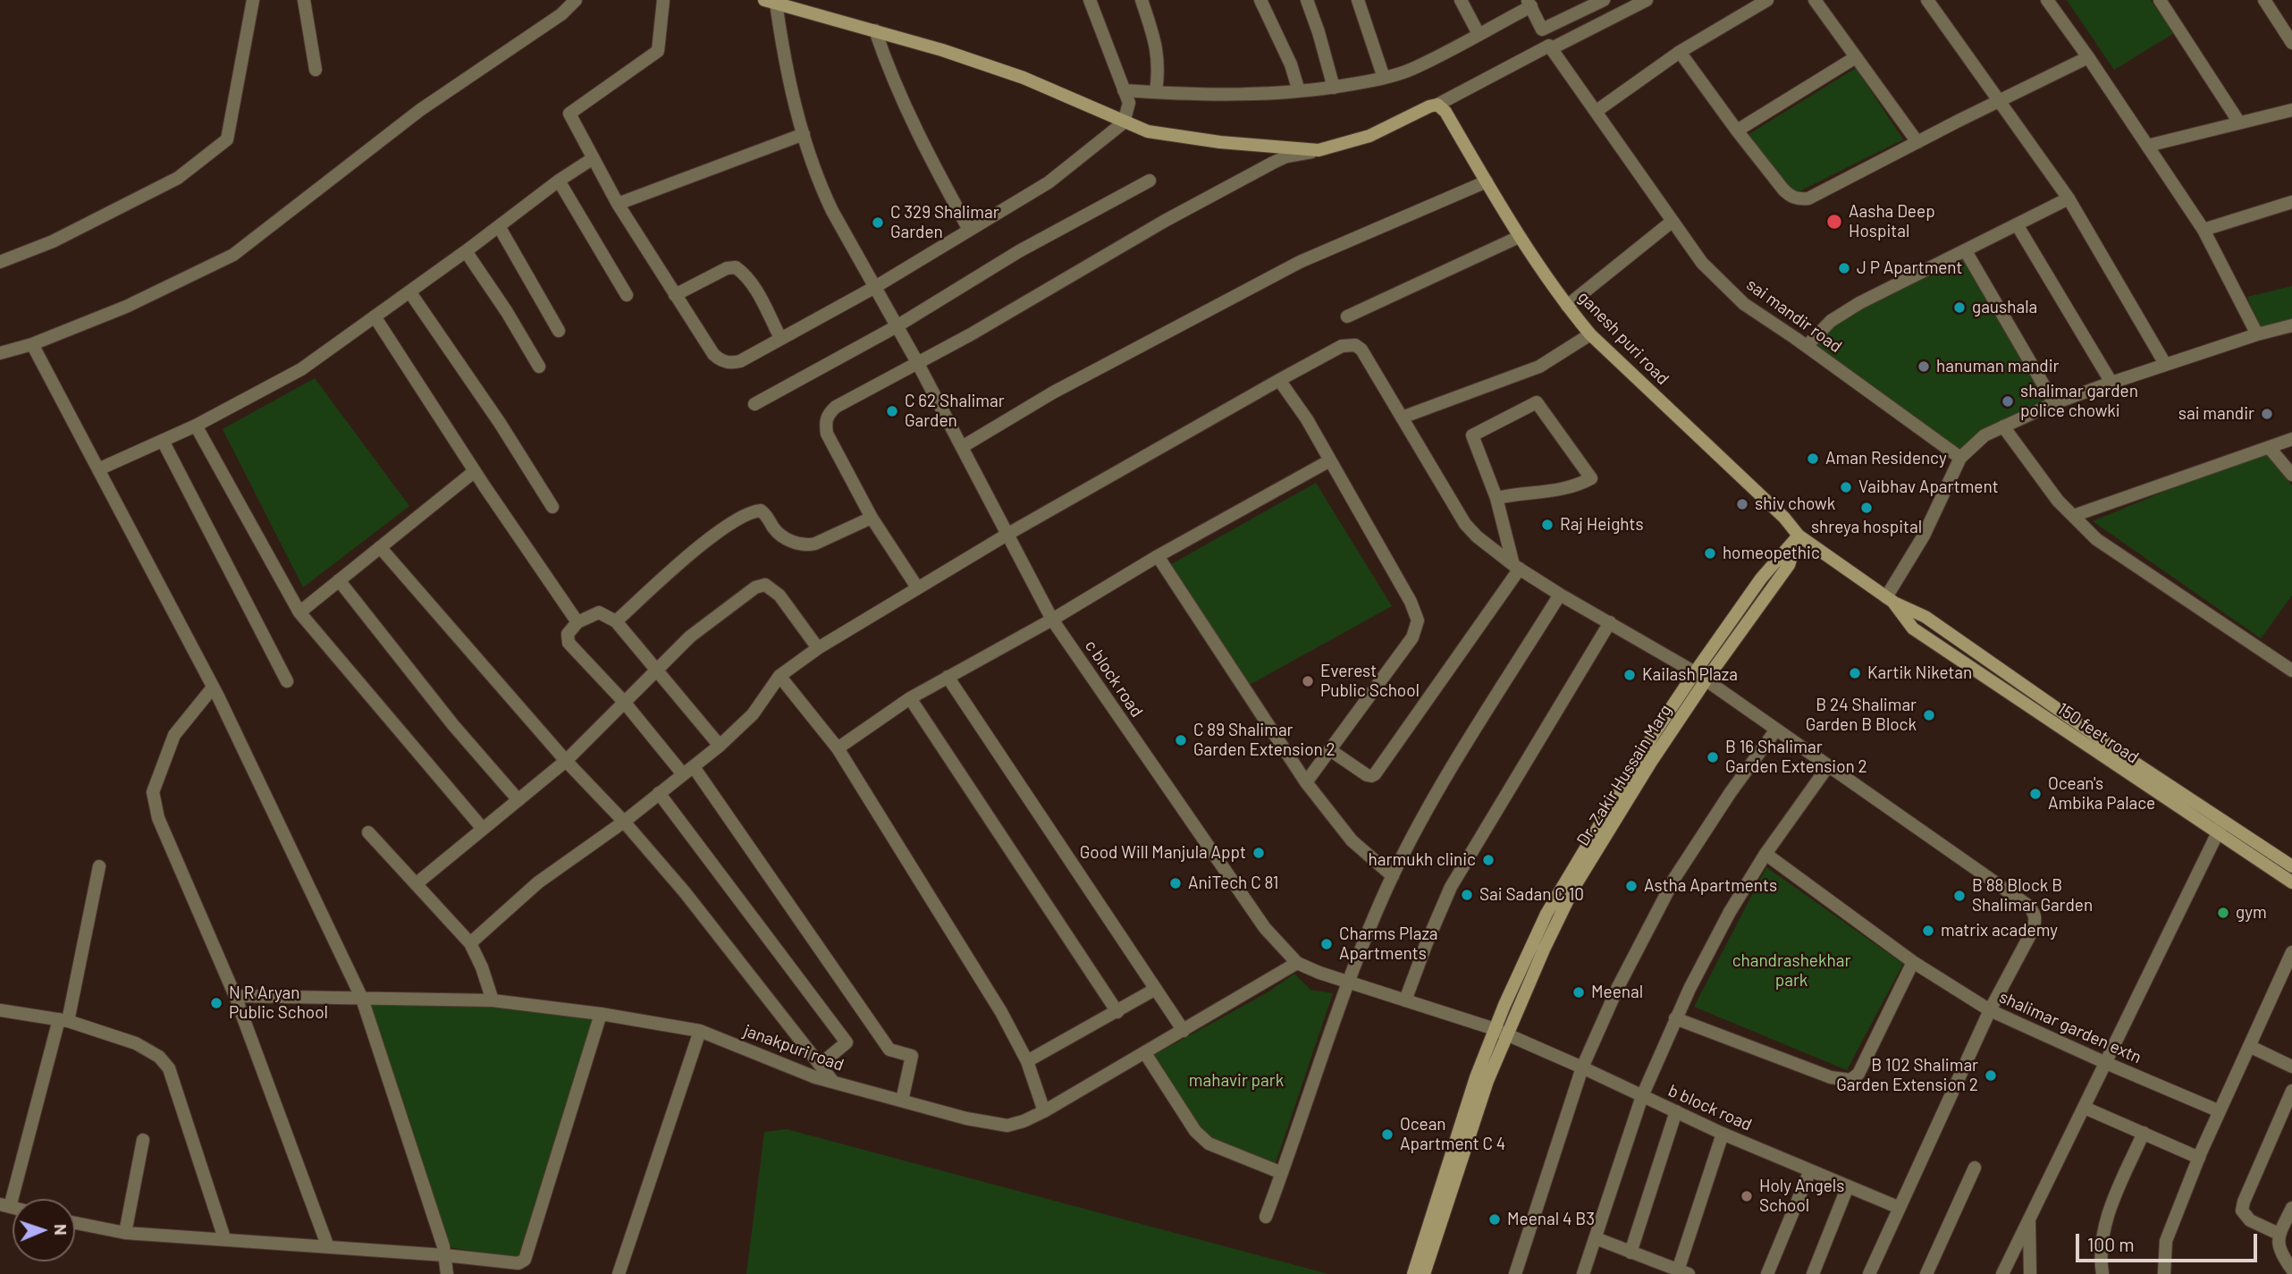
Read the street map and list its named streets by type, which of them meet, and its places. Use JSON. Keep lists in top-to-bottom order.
{
  "streets": {
    "street": [
      "sai mandir road",
      "ganesh puri road",
      "c block road",
      "150 feet road",
      "Dr. Zakir Hussain Marg",
      "shalimar garden extn",
      "janakpuri road",
      "b block road"
    ]
  },
  "crossings": [
    ["ganesh puri road", "150 feet road"],
    ["ganesh puri road", "Dr. Zakir Hussain Marg"],
    ["c block road", "Dr. Zakir Hussain Marg"],
    ["c block road", "janakpuri road"],
    ["c block road", "b block road"],
    ["150 feet road", "Dr. Zakir Hussain Marg"],
    ["Dr. Zakir Hussain Marg", "b block road"]
  ],
  "parks": ["chandrashekhar park", "mahavir park"],
  "places": [
    "Aasha Deep Hospital",
    "C 329 Shalimar Garden",
    "J P Apartment",
    "gaushala",
    "hanuman mandir",
    "shalimar garden police chowki",
    "C 62 Shalimar Garden",
    "sai mandir",
    "Aman Residency",
    "Vaibhav Apartment",
    "shiv chowk",
    "shreya hospital",
    "Raj Heights",
    "homeopethic",
    "Kartik Niketan",
    "Kailash Plaza",
    "Everest Public School",
    "B 24 Shalimar Garden B Block",
    "C 89 Shalimar Garden Extension 2",
    "B 16 Shalimar Garden Extension 2",
    "Ocean's Ambika Palace",
    "Good Will Manjula Appt",
    "harmukh clinic",
    "AniTech C 81",
    "Astha Apartments",
    "Sai Sadan C 10",
    "B 88 Block B Shalimar Garden",
    "gym",
    "matrix academy",
    "Charms Plaza Apartments",
    "Meenal",
    "N R Aryan Public School",
    "B 102 Shalimar Garden Extension 2",
    "Ocean Apartment C 4",
    "Holy Angels School",
    "Meenal 4 B3"
  ],
  "scale_bar": "100 m",
  "north": "right"
}
